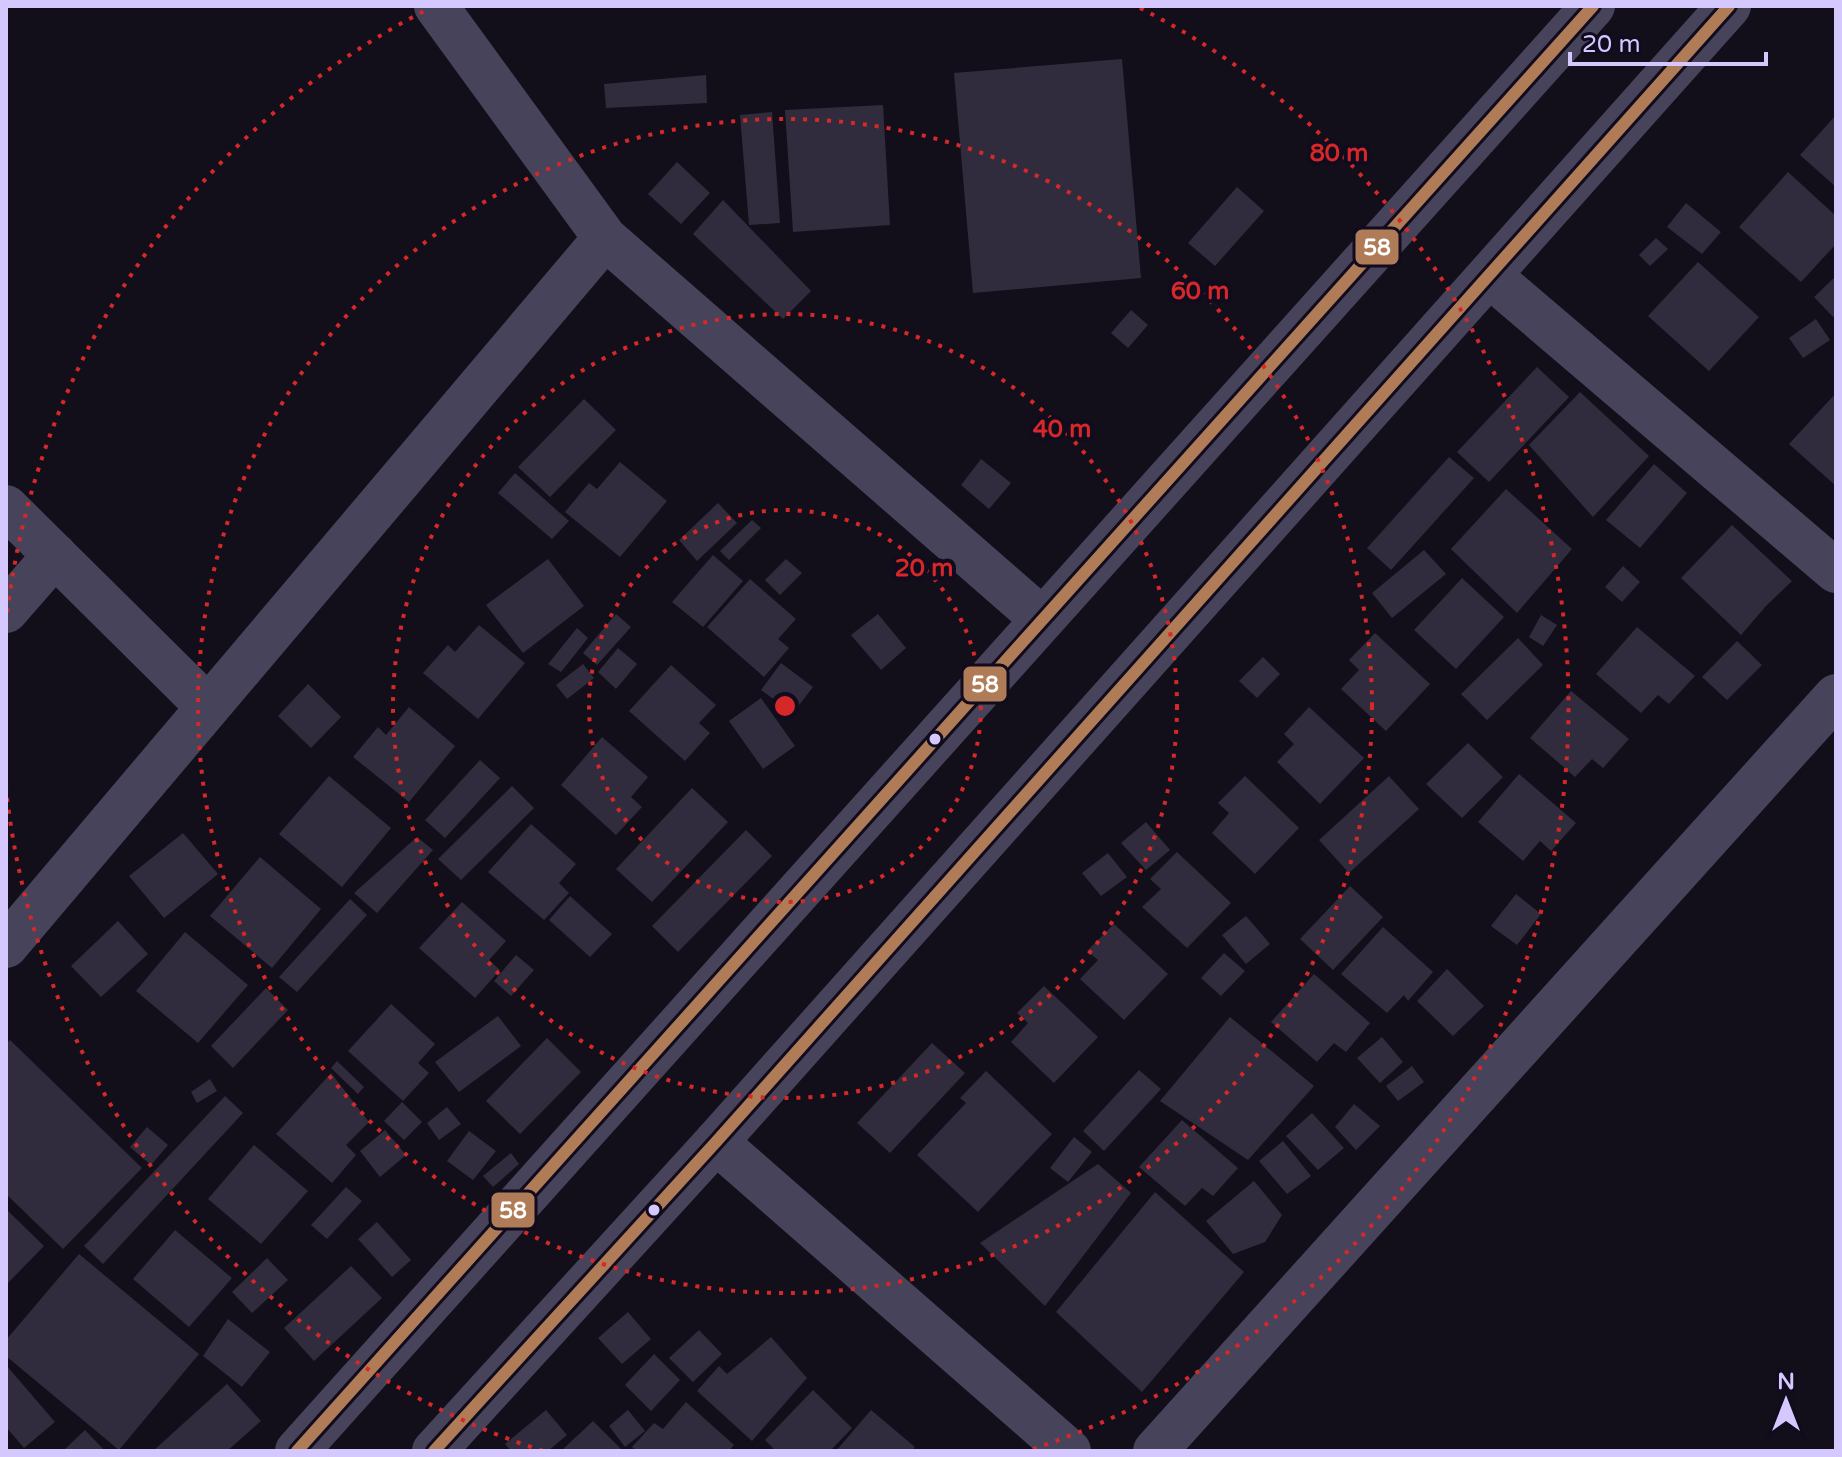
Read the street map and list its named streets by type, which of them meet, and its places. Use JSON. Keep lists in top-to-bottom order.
{
  "lines": ["transit line 58"],
  "scale_bar": "20 m",
  "north": "top",
  "rings": [
    "80 m",
    "60 m",
    "40 m",
    "20 m"
  ]
}
